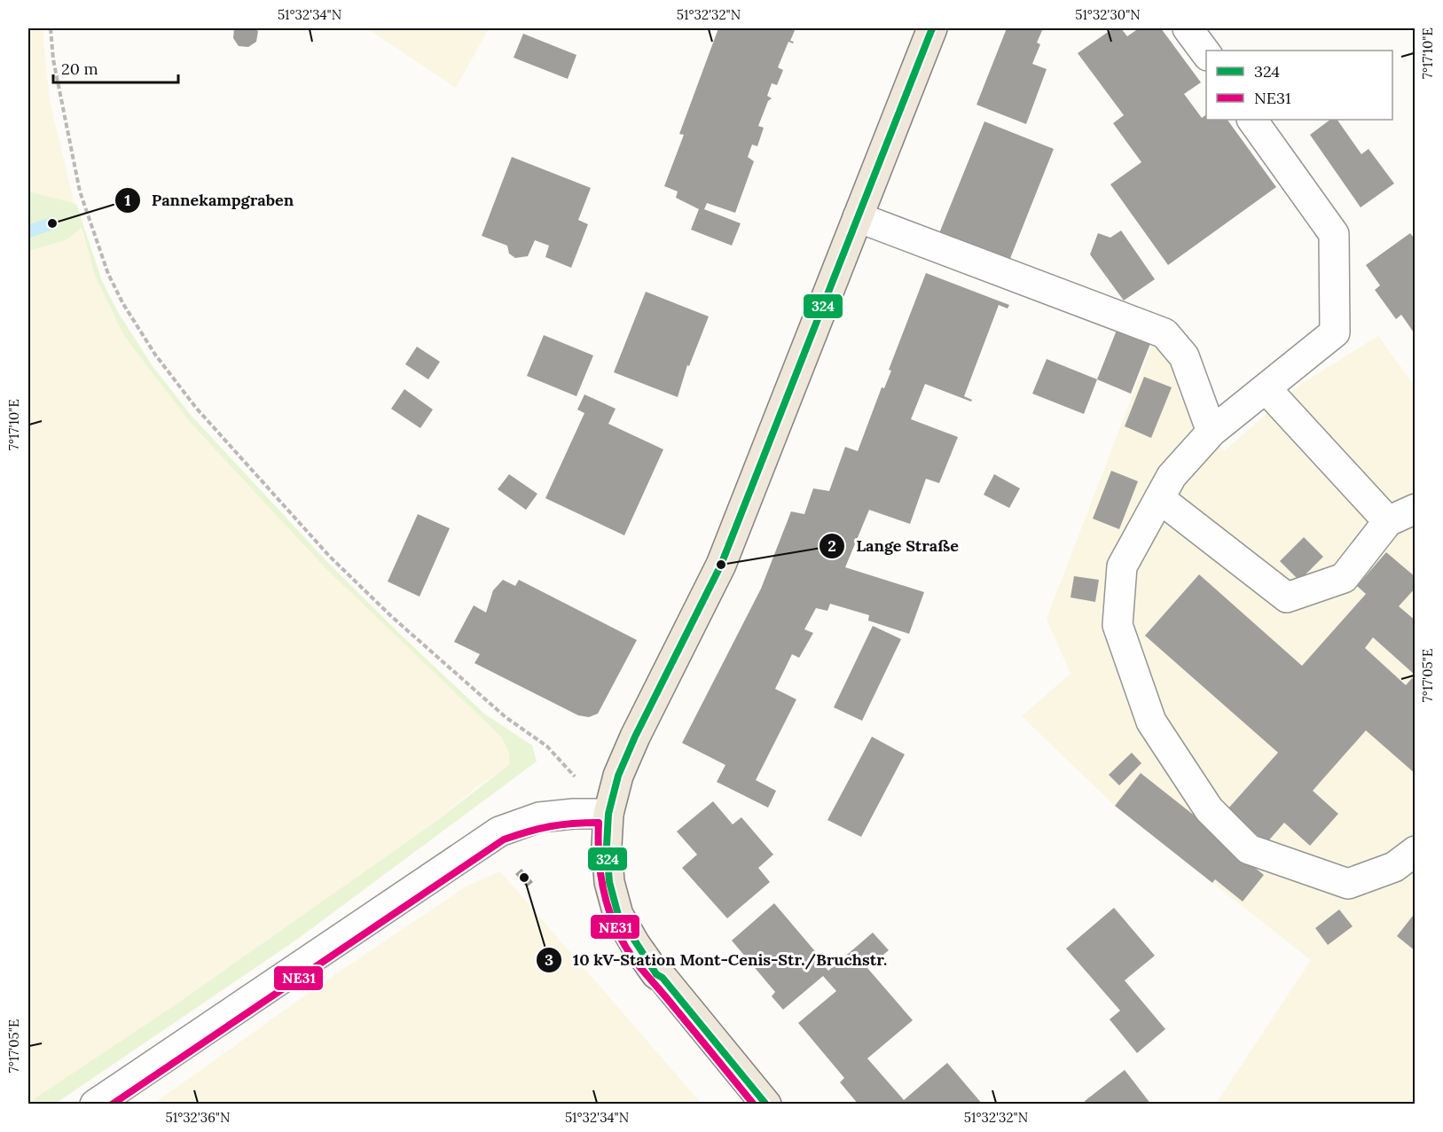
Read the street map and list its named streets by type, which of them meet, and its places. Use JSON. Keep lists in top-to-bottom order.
{
  "places": ["Pannekampgraben", "Lange Straße", "10 kV-Station Mont-Cenis-Str./Bruchstr."],
  "lines": ["transit line 324", "transit line NE31"],
  "legend": ["324", "NE31"],
  "scale_bar": "20 m",
  "coordinates": [
    "51°32'34\"N",
    "51°32'32\"N",
    "51°32'30\"N",
    "7°17'10\"E",
    "7°17'05\"E",
    "51°32'36\"N"
  ]
}
